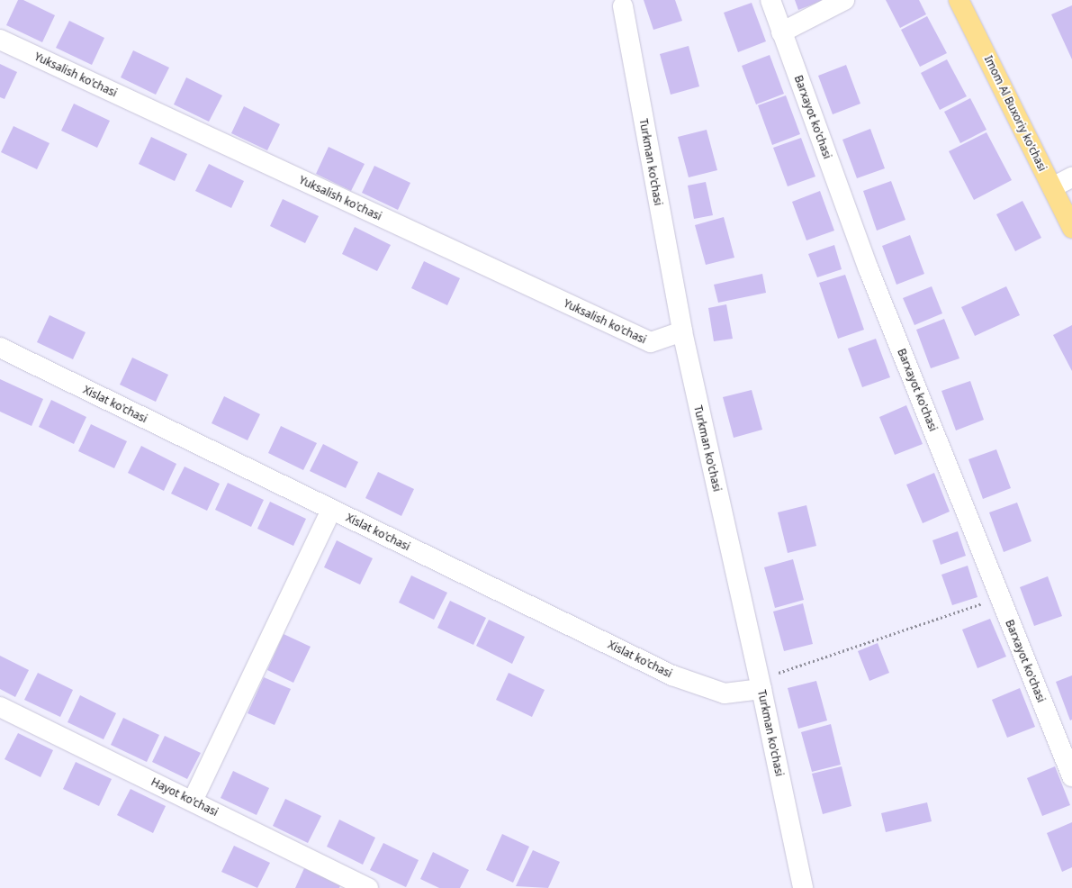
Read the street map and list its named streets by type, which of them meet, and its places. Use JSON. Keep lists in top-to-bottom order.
{
  "streets": {
    "main road": ["Imom Al Buxoriy ko'chasi"],
    "street": [
      "Yuksalish ko'chasi",
      "Barxayot ko'chasi",
      "Turkman ko'chasi",
      "Xislat ko'chasi",
      "Hayot ko'chasi"
    ]
  },
  "crossings": [
    ["Yuksalish ko'chasi", "Turkman ko'chasi"],
    ["Turkman ko'chasi", "Xislat ko'chasi"]
  ]
}
